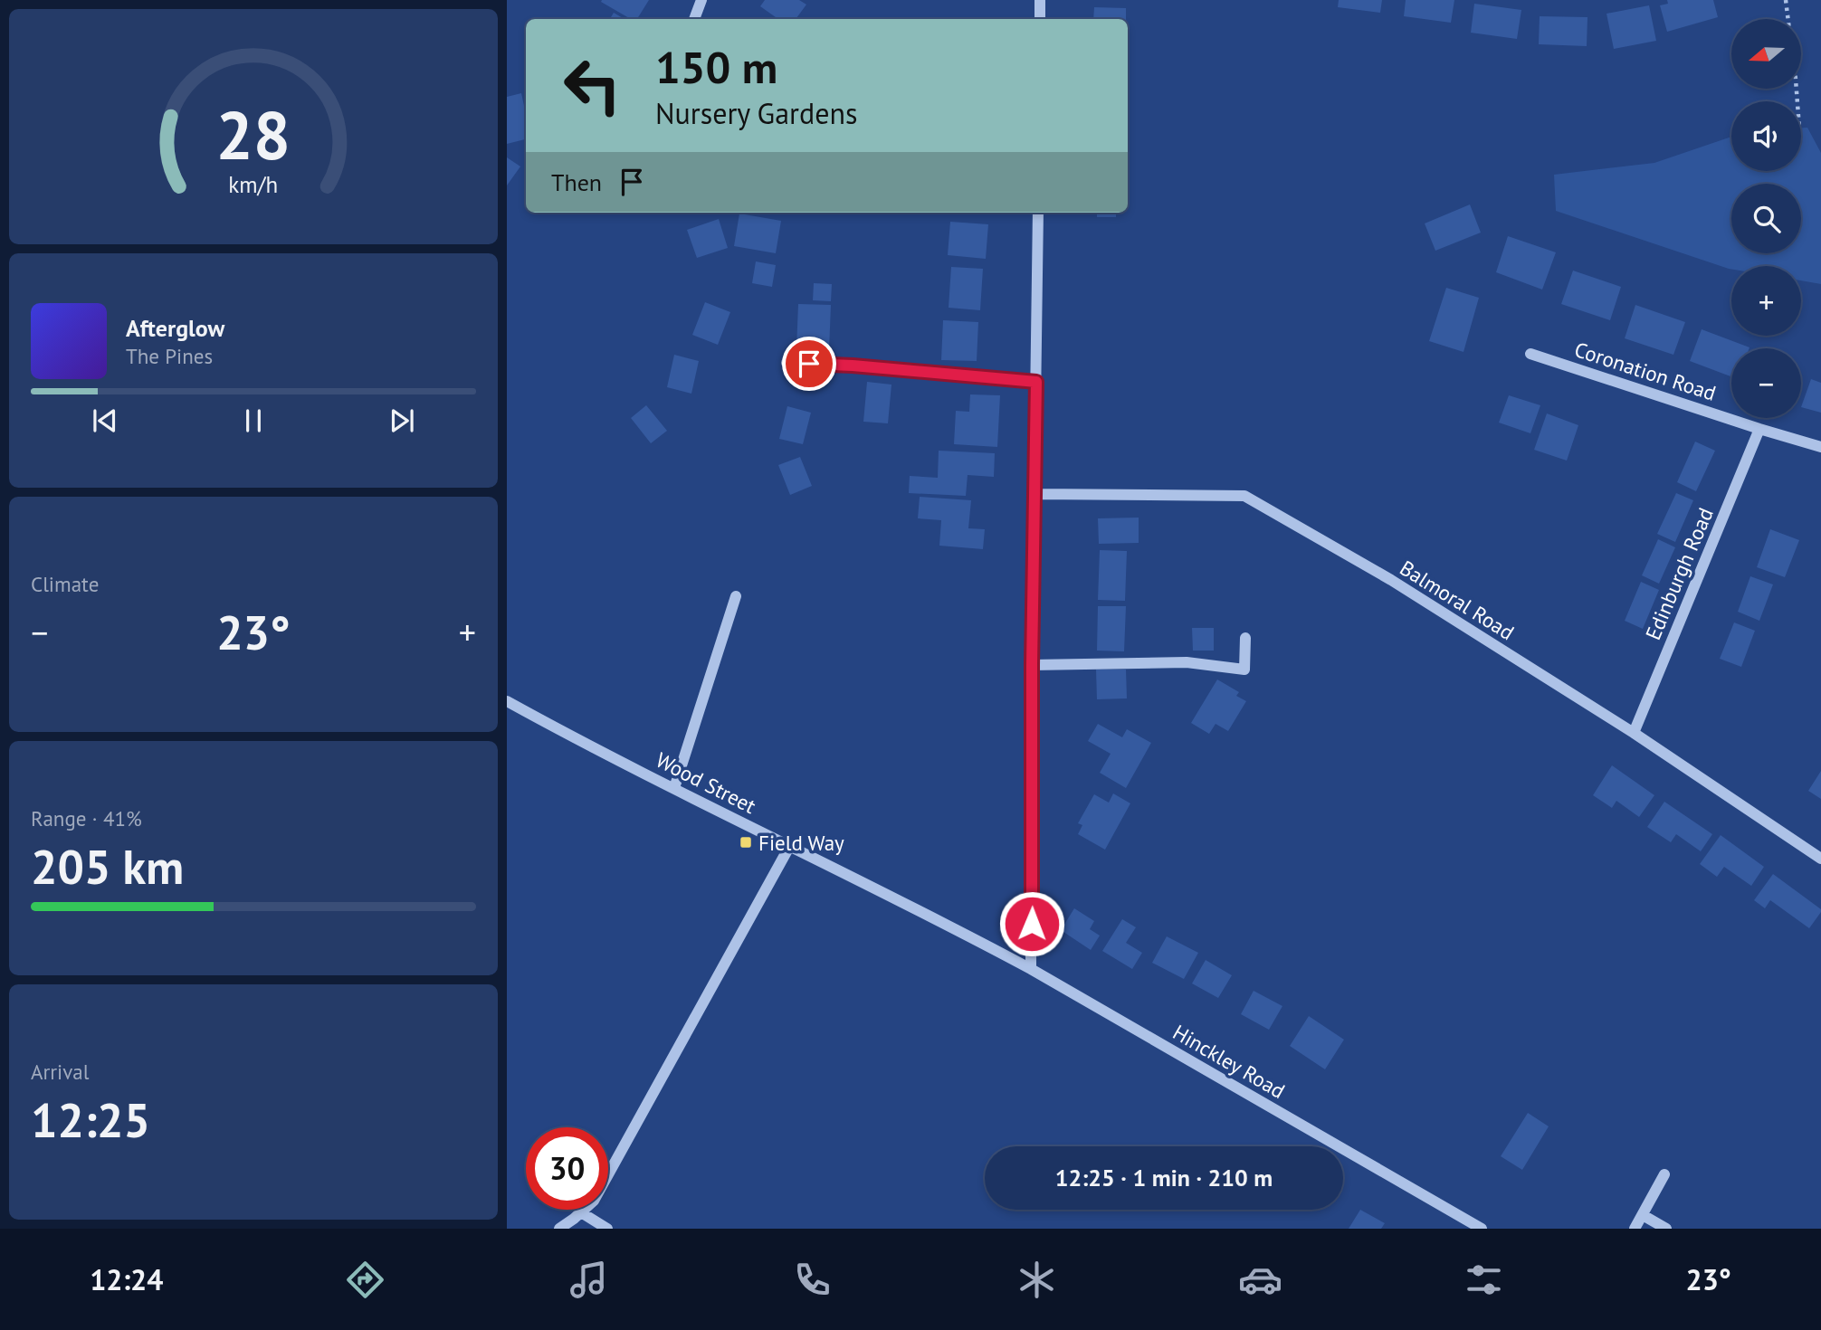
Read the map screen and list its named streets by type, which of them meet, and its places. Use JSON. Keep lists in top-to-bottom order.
{
  "streets": {
    "street": [
      "Coronation Road",
      "Edinburgh Road",
      "Balmoral Road",
      "Wood Street",
      "Hinckley Road"
    ]
  },
  "crossings": [
    ["Coronation Road", "Edinburgh Road"],
    ["Edinburgh Road", "Balmoral Road"],
    ["Wood Street", "Hinckley Road"]
  ],
  "places": {
    "transit": ["Field Way"]
  },
  "north": "left",
  "page": {
    "map_buttons": ["+", "−"],
    "turn": ["150 m", "Nursery Gardens"],
    "then": "Then",
    "song": ["Afterglow", "The Pines"],
    "tile": [
      "Climate",
      ["Range · 41%", "205 km"],
      ["Arrival", "12:25"]
    ],
    "heat": ["−", "23°", "+"],
    "limit": "30",
    "trip": "12:25 · 1 min · 210 m",
    "tabs": ["12:24", "23°"],
    "gauge": ["28", "km/h"]
  }
}
